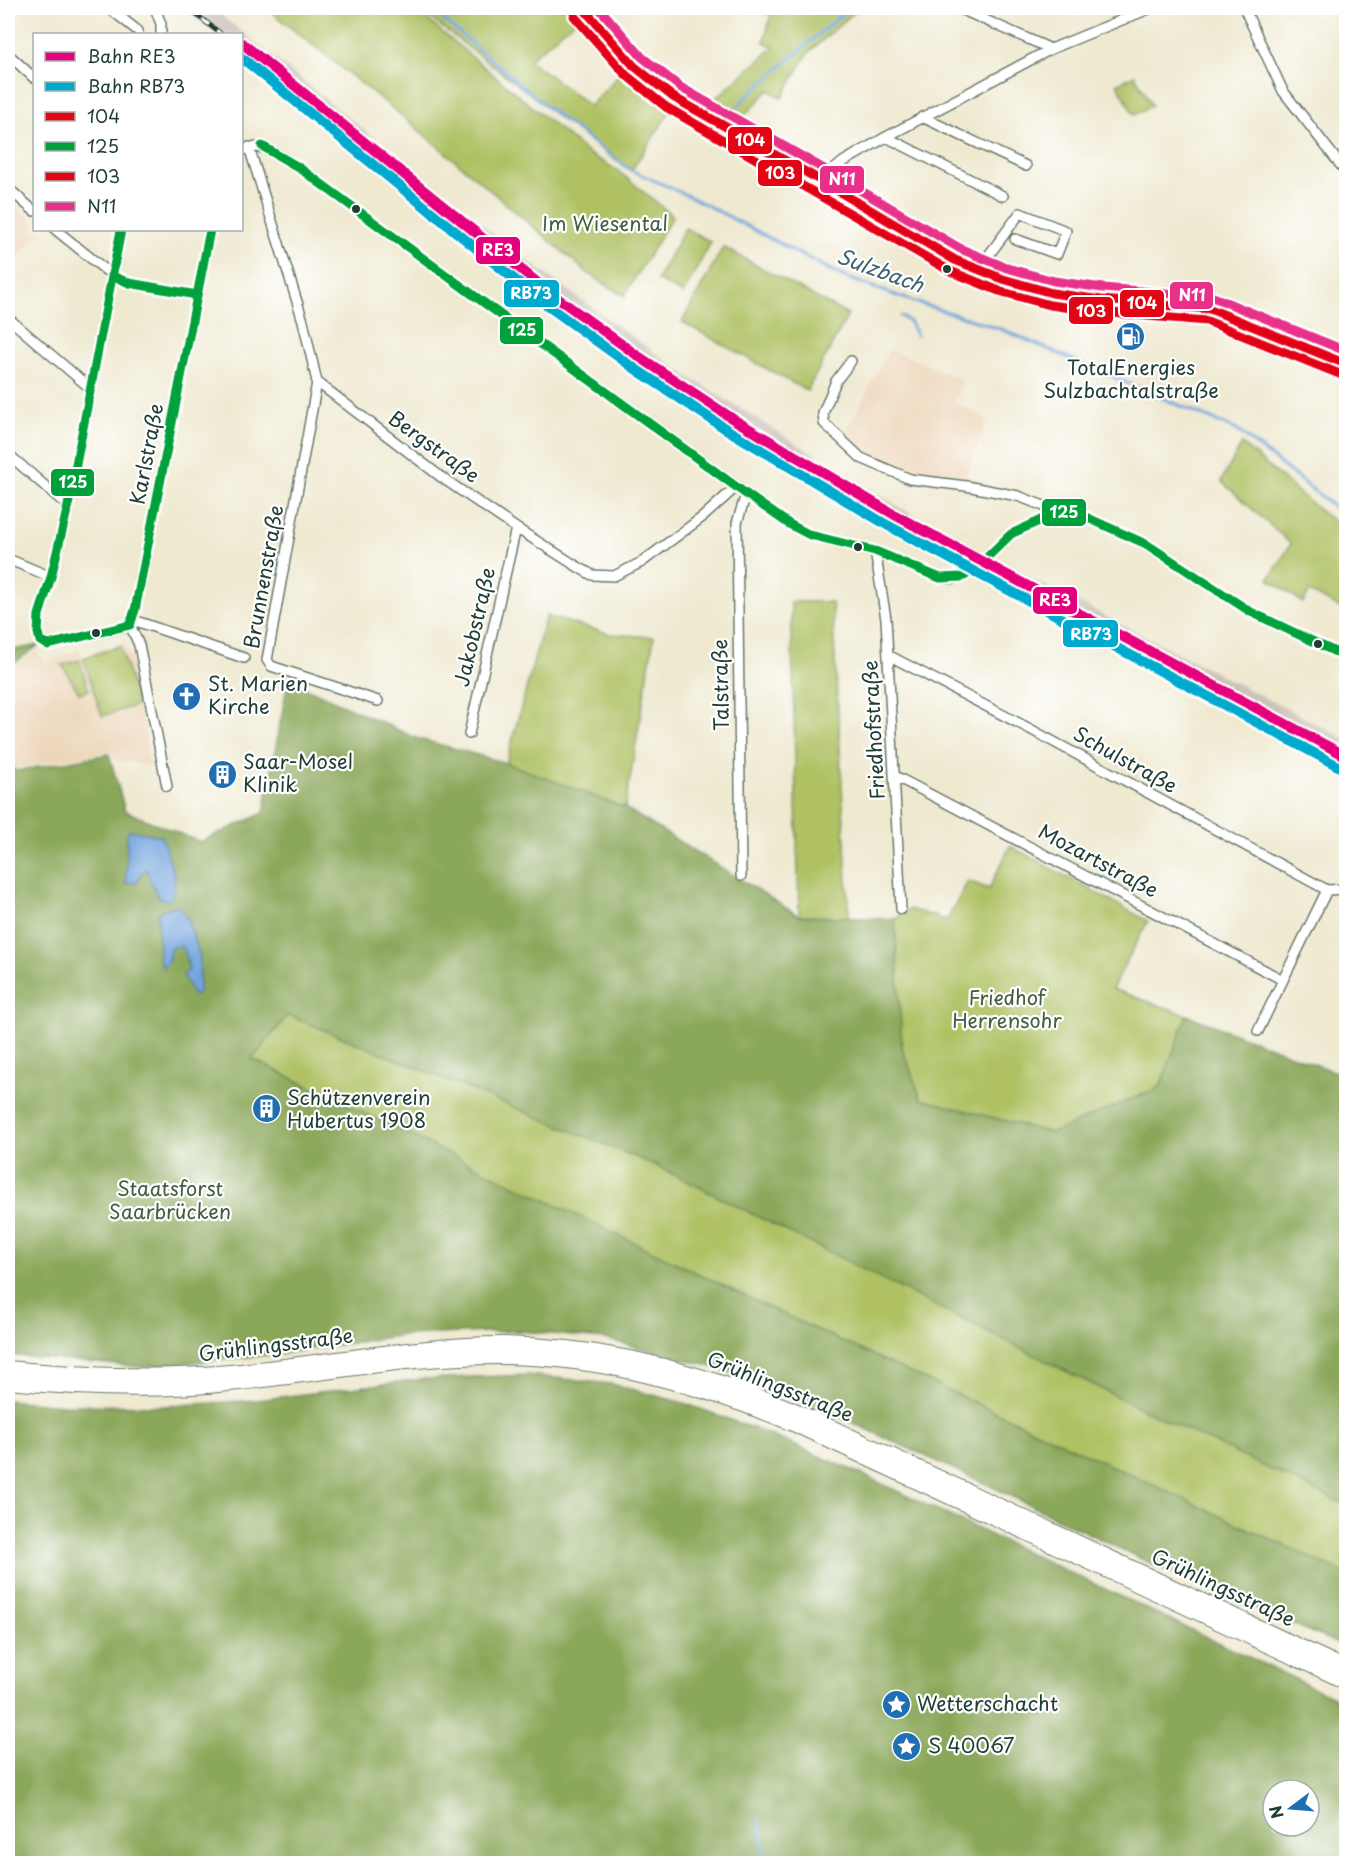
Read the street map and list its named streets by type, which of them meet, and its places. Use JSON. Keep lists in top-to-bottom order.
{
  "streets": {
    "highway": ["Grühlingsstraße"],
    "street": [
      "Bergstraße",
      "Karlstraße",
      "Brunnenstraße",
      "Jakobstraße",
      "Talstraße",
      "Friedhofstraße",
      "Schulstraße",
      "Mozartstraße"
    ]
  },
  "crossings": [
    ["Bergstraße", "Brunnenstraße"],
    ["Bergstraße", "Jakobstraße"],
    ["Friedhofstraße", "Schulstraße"],
    ["Friedhofstraße", "Mozartstraße"]
  ],
  "water": ["Sulzbach"],
  "parks": ["Im Wiesental", "Friedhof Herrensohr", "Staatsforst Saarbrücken"],
  "places": {
    "fuel station": ["TotalEnergies Sulzbachtalstraße"],
    "church": ["St. Marien Kirche"],
    "building": ["Saar-Mosel Klinik", "Schützenverein Hubertus 1908"],
    "place": ["Wetterschacht", "S 40067"]
  },
  "lines": [
    "transit line 104",
    "transit line N11",
    "transit line 103",
    "rail line RE3",
    "rail line RB73",
    "transit line 125"
  ],
  "legend": [
    "Bahn RE3",
    "Bahn RB73",
    "104",
    "125",
    "103",
    "N11"
  ],
  "north": "left"
}
